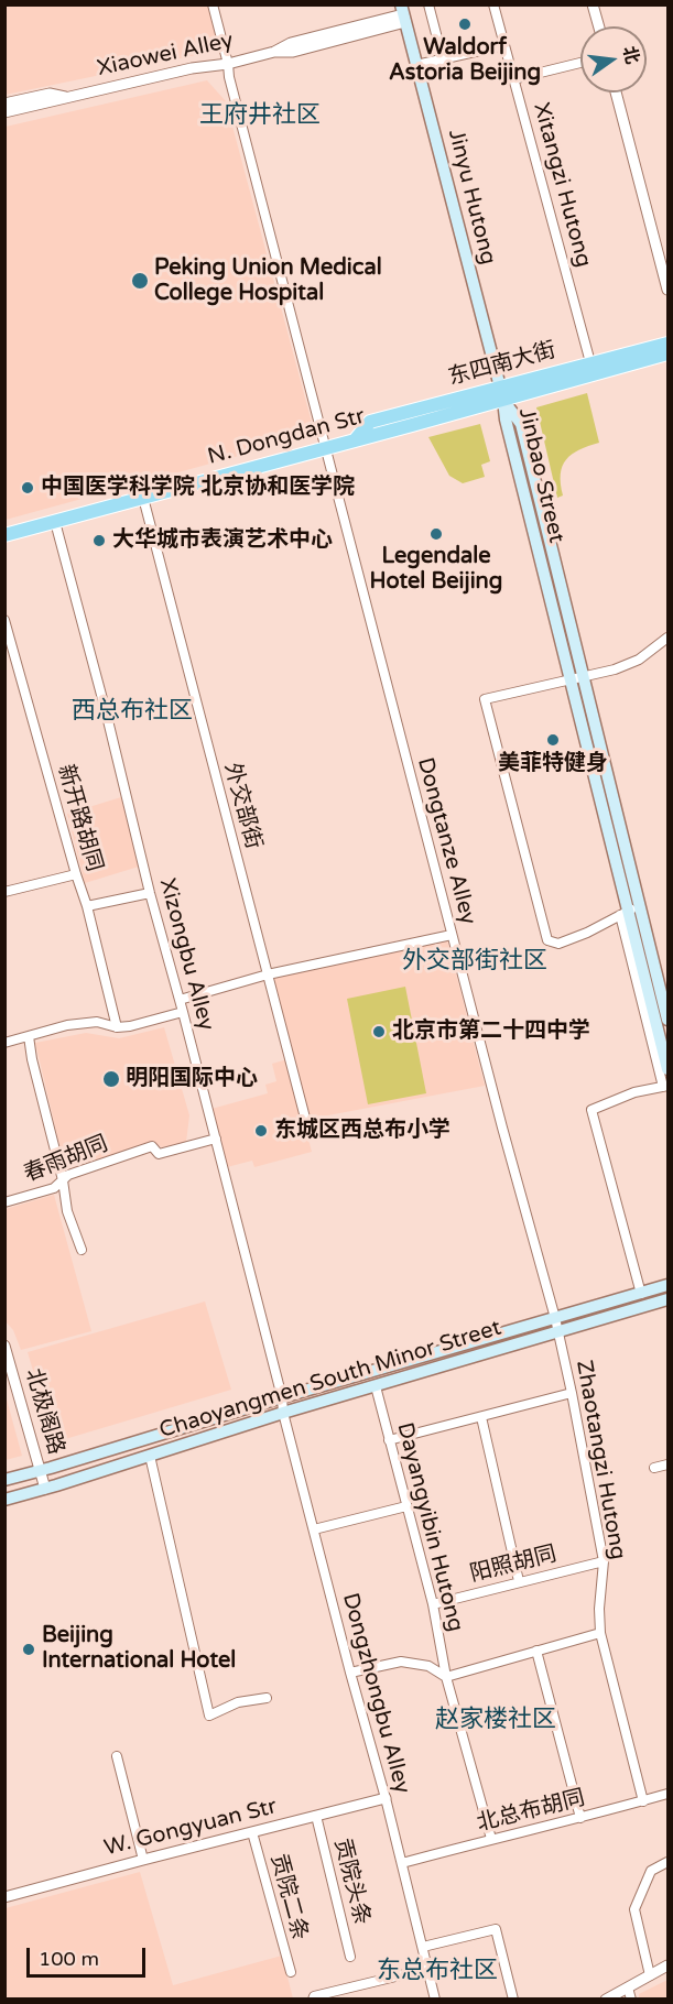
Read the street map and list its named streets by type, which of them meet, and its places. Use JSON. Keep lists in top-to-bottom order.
{
  "streets": {
    "main road": [
      "Jinyu Hutong",
      "东四南大街",
      "N. Dongdan Str",
      "Jinbao Street",
      "Chaoyangmen South Minor Street"
    ],
    "street": [
      "Xiaowei Alley",
      "Xitangzi Hutong",
      "外交部街",
      "新开路胡同",
      "Dongtanze Alley",
      "Xizongbu Alley",
      "春雨胡同",
      "北极阁路",
      "Zhaotangzi Hutong",
      "Dayangyibin Hutong",
      "阳照胡同",
      "Dongzhongbu Alley",
      "北总布胡同",
      "W. Gongyuan Str",
      "贡院头条",
      "贡院二条"
    ]
  },
  "crossings": [
    ["Xiaowei Alley", "Jinyu Hutong"],
    ["Xiaowei Alley", "Dongtanze Alley"],
    ["Xitangzi Hutong", "东四南大街"],
    ["Jinyu Hutong", "东四南大街"],
    ["Jinyu Hutong", "N. Dongdan Str"],
    ["Jinyu Hutong", "Jinbao Street"],
    ["东四南大街", "N. Dongdan Str"],
    ["东四南大街", "Jinbao Street"],
    ["N. Dongdan Str", "Jinbao Street"],
    ["N. Dongdan Str", "外交部街"],
    ["N. Dongdan Str", "Dongtanze Alley"],
    ["N. Dongdan Str", "Xizongbu Alley"],
    ["Dongtanze Alley", "Chaoyangmen South Minor Street"],
    ["Dongtanze Alley", "Zhaotangzi Hutong"],
    ["Xizongbu Alley", "春雨胡同"],
    ["Xizongbu Alley", "Chaoyangmen South Minor Street"],
    ["Xizongbu Alley", "Dongzhongbu Alley"],
    ["Chaoyangmen South Minor Street", "北极阁路"],
    ["Chaoyangmen South Minor Street", "Zhaotangzi Hutong"],
    ["Chaoyangmen South Minor Street", "Dayangyibin Hutong"],
    ["Chaoyangmen South Minor Street", "Dongzhongbu Alley"],
    ["Zhaotangzi Hutong", "阳照胡同"],
    ["Zhaotangzi Hutong", "北总布胡同"],
    ["Dayangyibin Hutong", "阳照胡同"],
    ["Dayangyibin Hutong", "北总布胡同"],
    ["Dongzhongbu Alley", "北总布胡同"],
    ["Dongzhongbu Alley", "W. Gongyuan Str"],
    ["W. Gongyuan Str", "贡院头条"],
    ["W. Gongyuan Str", "贡院二条"]
  ],
  "districts": [
    "王府井社区",
    "西总布社区",
    "外交部街社区",
    "赵家楼社区",
    "东总布社区"
  ],
  "places": [
    "Waldorf Astoria Beijing",
    "Peking Union Medical College Hospital",
    "中国医学科学院 北京协和医学院",
    "Legendale Hotel Beijing",
    "大华城市表演艺术中心",
    "美菲特健身",
    "北京市第二十四中学",
    "明阳国际中心",
    "东城区西总布小学",
    "Beijing International Hotel"
  ],
  "scale_bar": "100 m",
  "north": "right"
}
